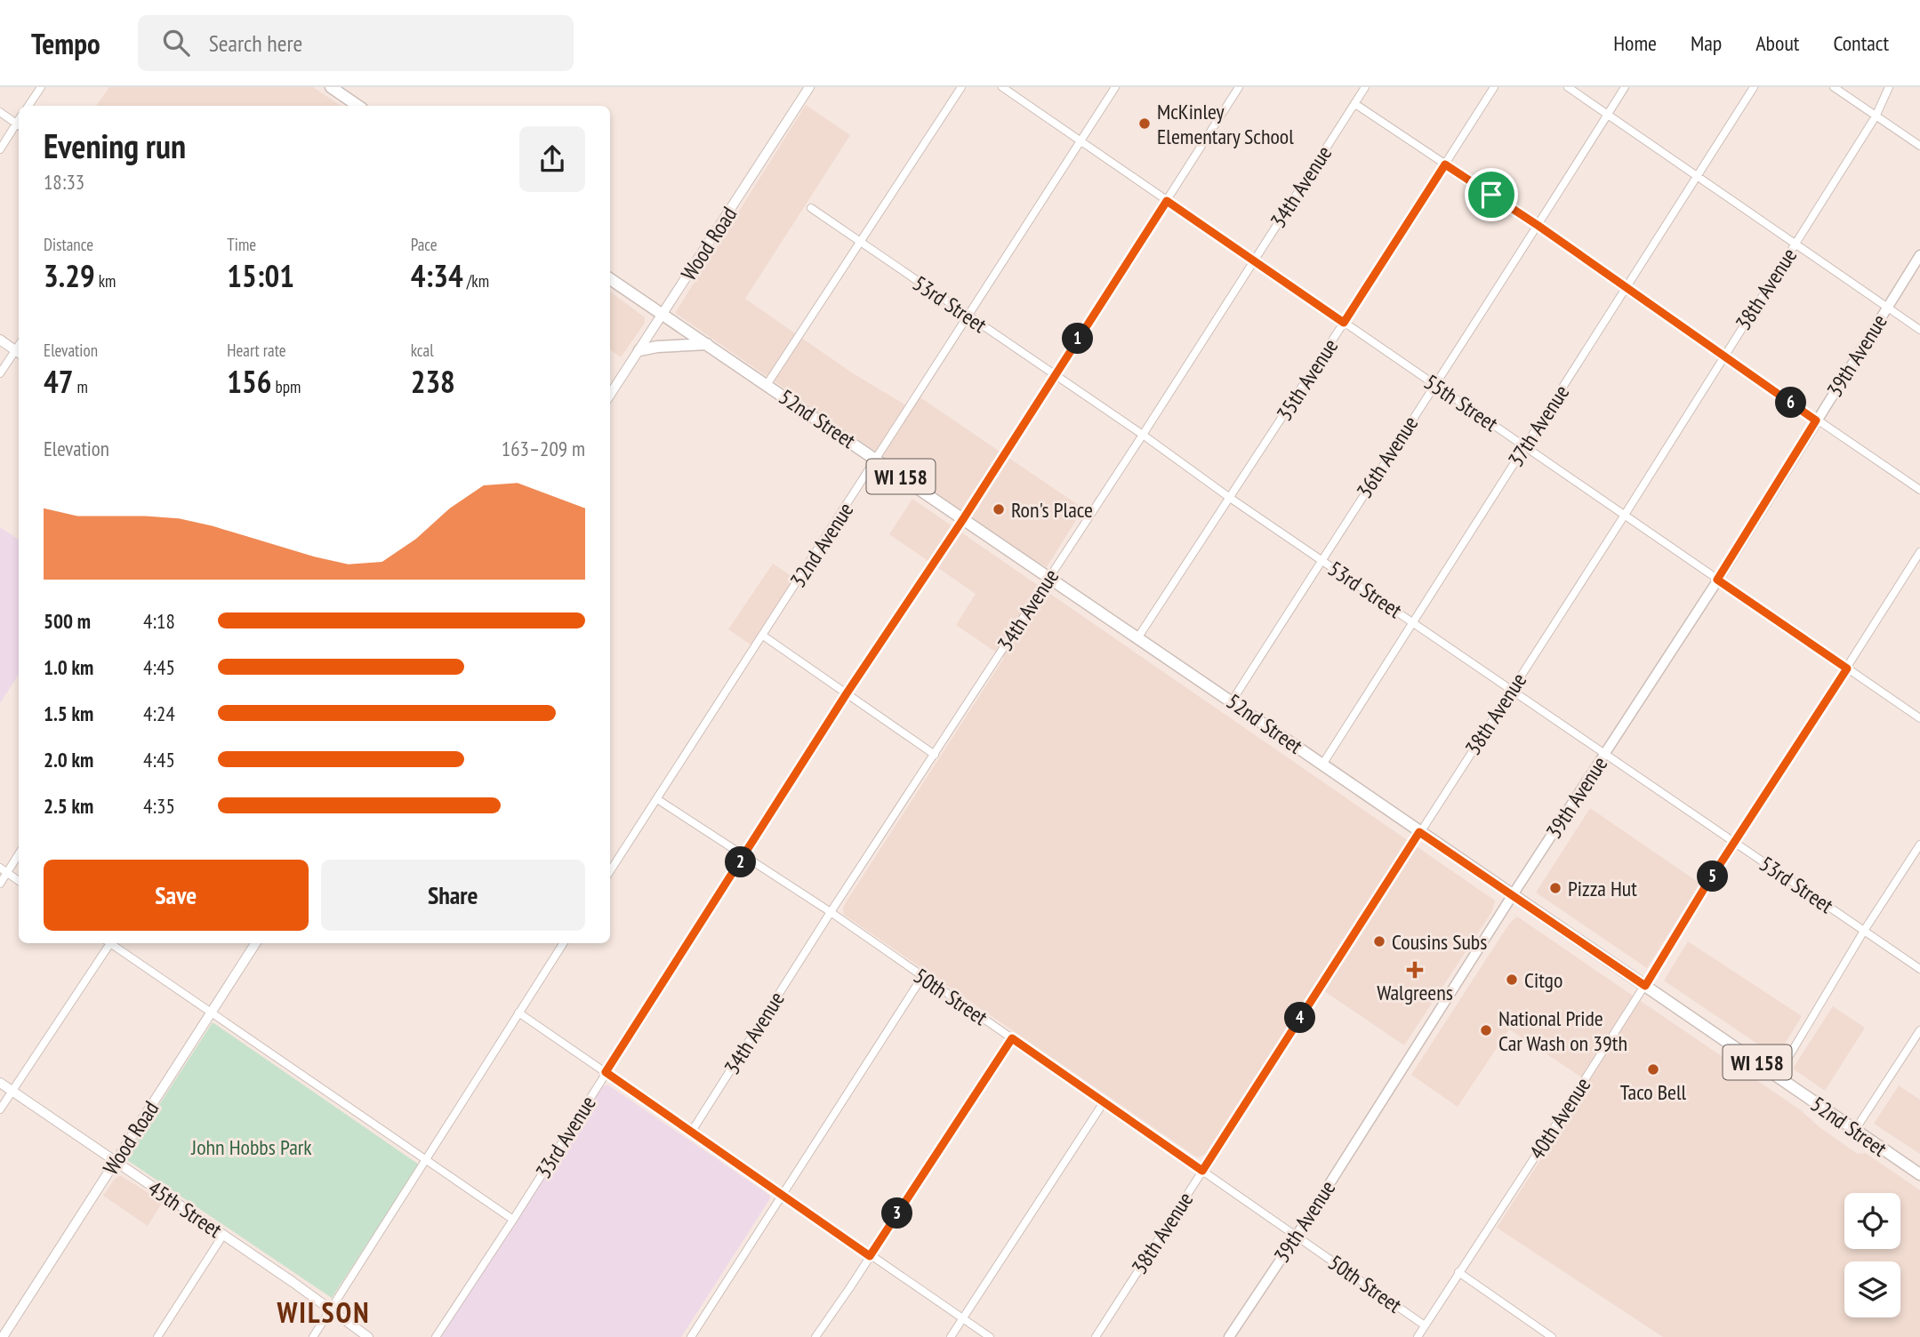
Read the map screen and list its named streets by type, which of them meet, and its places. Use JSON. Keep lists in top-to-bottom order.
{
  "streets": {
    "main road": ["39th Avenue", "52nd Street", "WI 158"],
    "street": [
      "34th Avenue",
      "Wood Road",
      "38th Avenue",
      "53rd Street",
      "35th Avenue",
      "55th Street",
      "37th Avenue",
      "36th Avenue",
      "32nd Avenue",
      "50th Street",
      "40th Avenue",
      "33rd Avenue",
      "45th Street"
    ]
  },
  "crossings": [
    ["34th Avenue", "53rd Street"],
    ["34th Avenue", "55th Street"],
    ["34th Avenue", "52nd Street"],
    ["34th Avenue", "50th Street"],
    ["Wood Road", "52nd Street"],
    ["Wood Road", "45th Street"],
    ["38th Avenue", "53rd Street"],
    ["38th Avenue", "55th Street"],
    ["38th Avenue", "52nd Street"],
    ["38th Avenue", "50th Street"],
    ["53rd Street", "39th Avenue"],
    ["53rd Street", "35th Avenue"],
    ["53rd Street", "37th Avenue"],
    ["53rd Street", "36th Avenue"],
    ["53rd Street", "32nd Avenue"],
    ["53rd Street", "40th Avenue"],
    ["53rd Street", "33rd Avenue"],
    ["39th Avenue", "55th Street"],
    ["39th Avenue", "52nd Street"],
    ["39th Avenue", "50th Street"],
    ["35th Avenue", "55th Street"],
    ["35th Avenue", "52nd Street"],
    ["55th Street", "37th Avenue"],
    ["55th Street", "36th Avenue"],
    ["55th Street", "32nd Avenue"],
    ["55th Street", "40th Avenue"],
    ["55th Street", "33rd Avenue"],
    ["52nd Street", "37th Avenue"],
    ["52nd Street", "36th Avenue"],
    ["52nd Street", "32nd Avenue"],
    ["52nd Street", "40th Avenue"],
    ["52nd Street", "33rd Avenue"],
    ["32nd Avenue", "50th Street"],
    ["50th Street", "40th Avenue"],
    ["50th Street", "33rd Avenue"]
  ],
  "districts": ["WILSON"],
  "parks": ["John Hobbs Park"],
  "places": {
    "other": [
      "McKinley Elementary School",
      "Ron's Place",
      "Pizza Hut",
      "Cousins Subs",
      "Citgo",
      "National Pride Car Wash on 39th",
      "Taco Bell"
    ],
    "health": ["Walgreens"]
  },
  "page": {
    "header": "Tempo",
    "search": "Search here",
    "nav": [
      "Home",
      "Map",
      "About",
      "Contact"
    ],
    "heading": ["Evening run", "18:33"],
    "stats": [
      ["Distance", "3.29 km"],
      ["Time", "15:01"],
      ["Pace", "4:34 /km"],
      ["Elevation", "47 m"],
      ["Heart rate", "156 bpm"],
      ["kcal", "238"]
    ],
    "pins": [
      "1",
      "6",
      "2",
      "5",
      "4",
      "3"
    ],
    "chart": ["Elevation", "163–209 m"],
    "list": [
      {
        "name": "500 m",
        "note": "4:18"
      },
      {
        "name": "1.0 km",
        "note": "4:45"
      },
      {
        "name": "1.5 km",
        "note": "4:24"
      },
      {
        "name": "2.0 km",
        "note": "4:45"
      },
      {
        "name": "2.5 km",
        "note": "4:35"
      }
    ],
    "buttons": ["Save", "Share"]
  }
}
